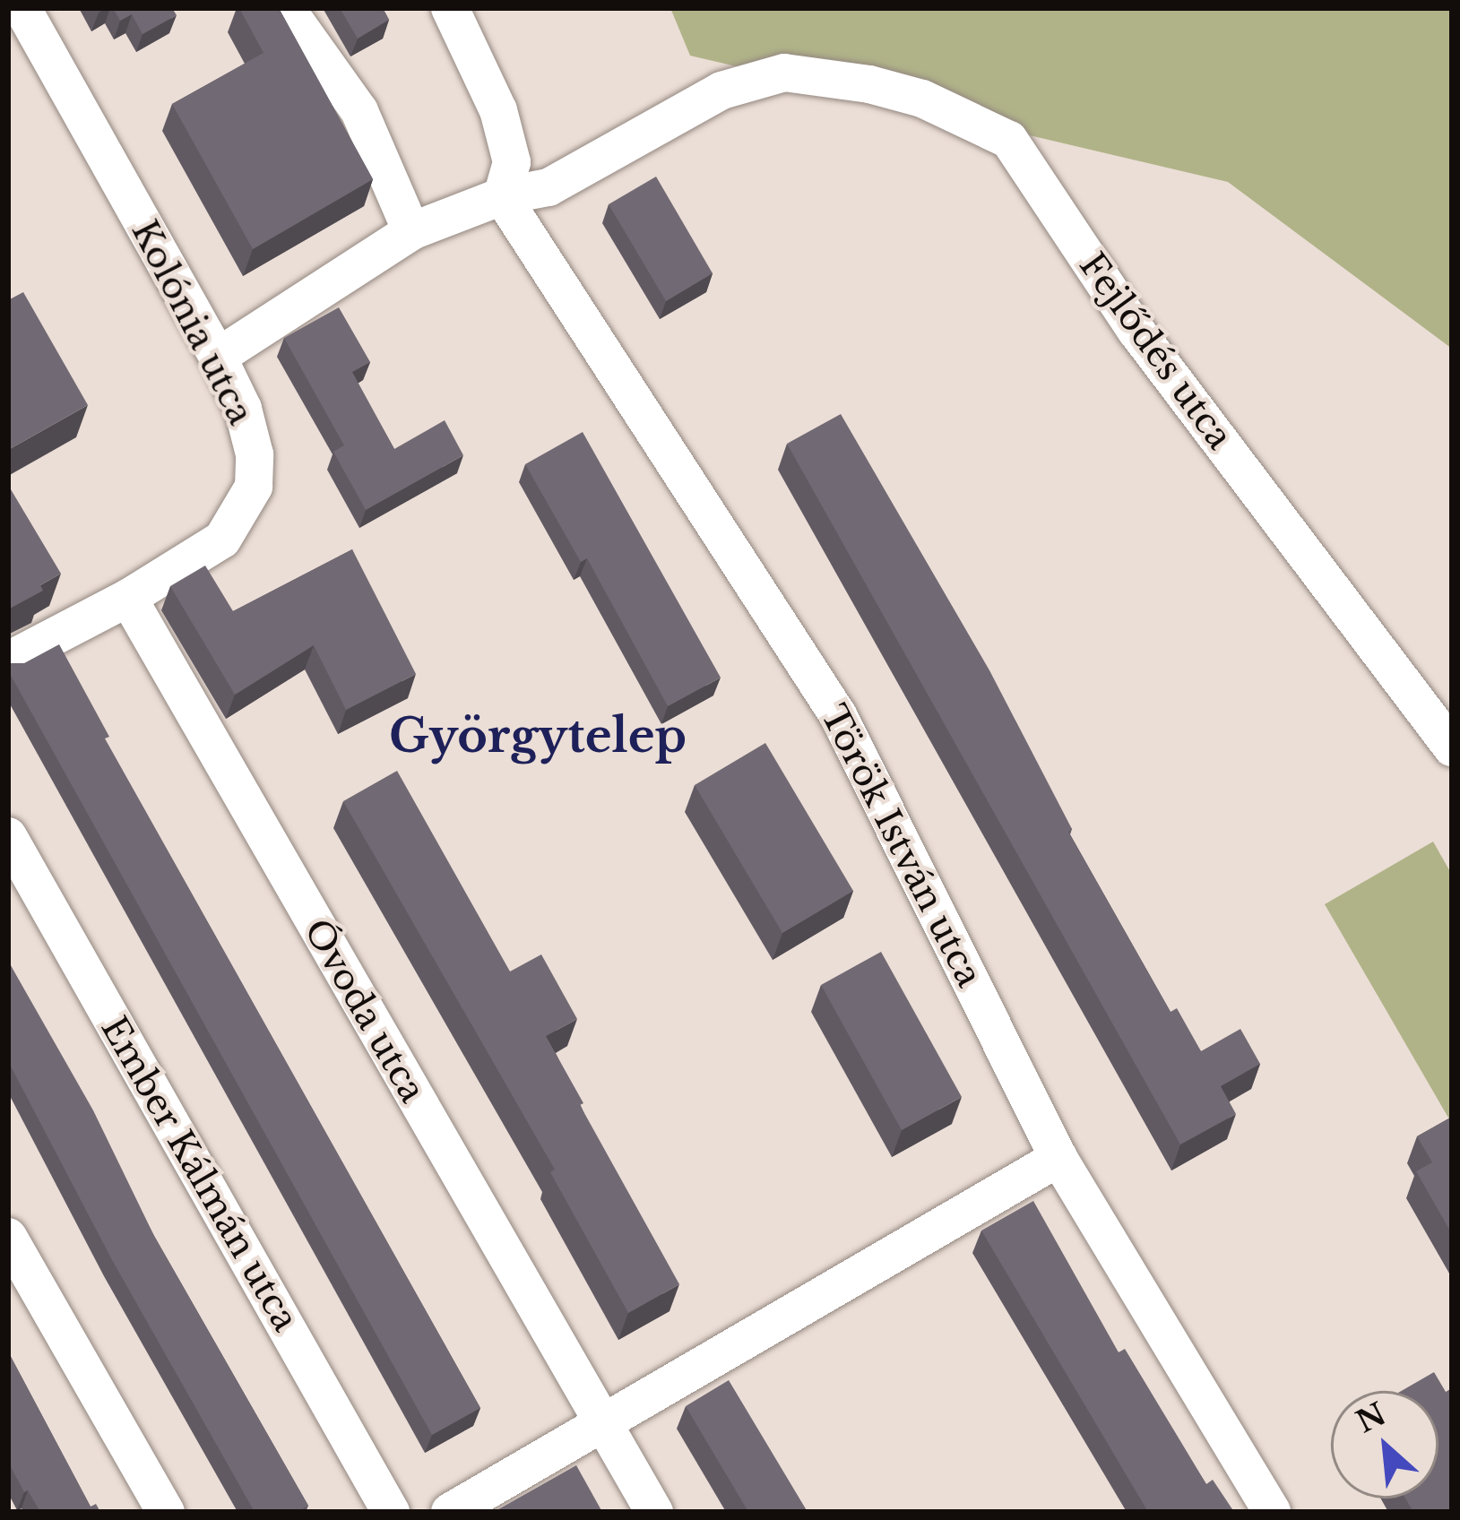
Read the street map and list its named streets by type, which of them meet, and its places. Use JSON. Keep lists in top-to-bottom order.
{
  "streets": {
    "street": [
      "Kolónia utca",
      "Fejlődés utca",
      "Török István utca",
      "Óvoda utca",
      "Ember Kálmán utca"
    ]
  },
  "crossings": [
    ["Kolónia utca", "Óvoda utca"],
    ["Fejlődés utca", "Török István utca"]
  ],
  "districts": ["Györgytelep"],
  "north": "top left"
}
